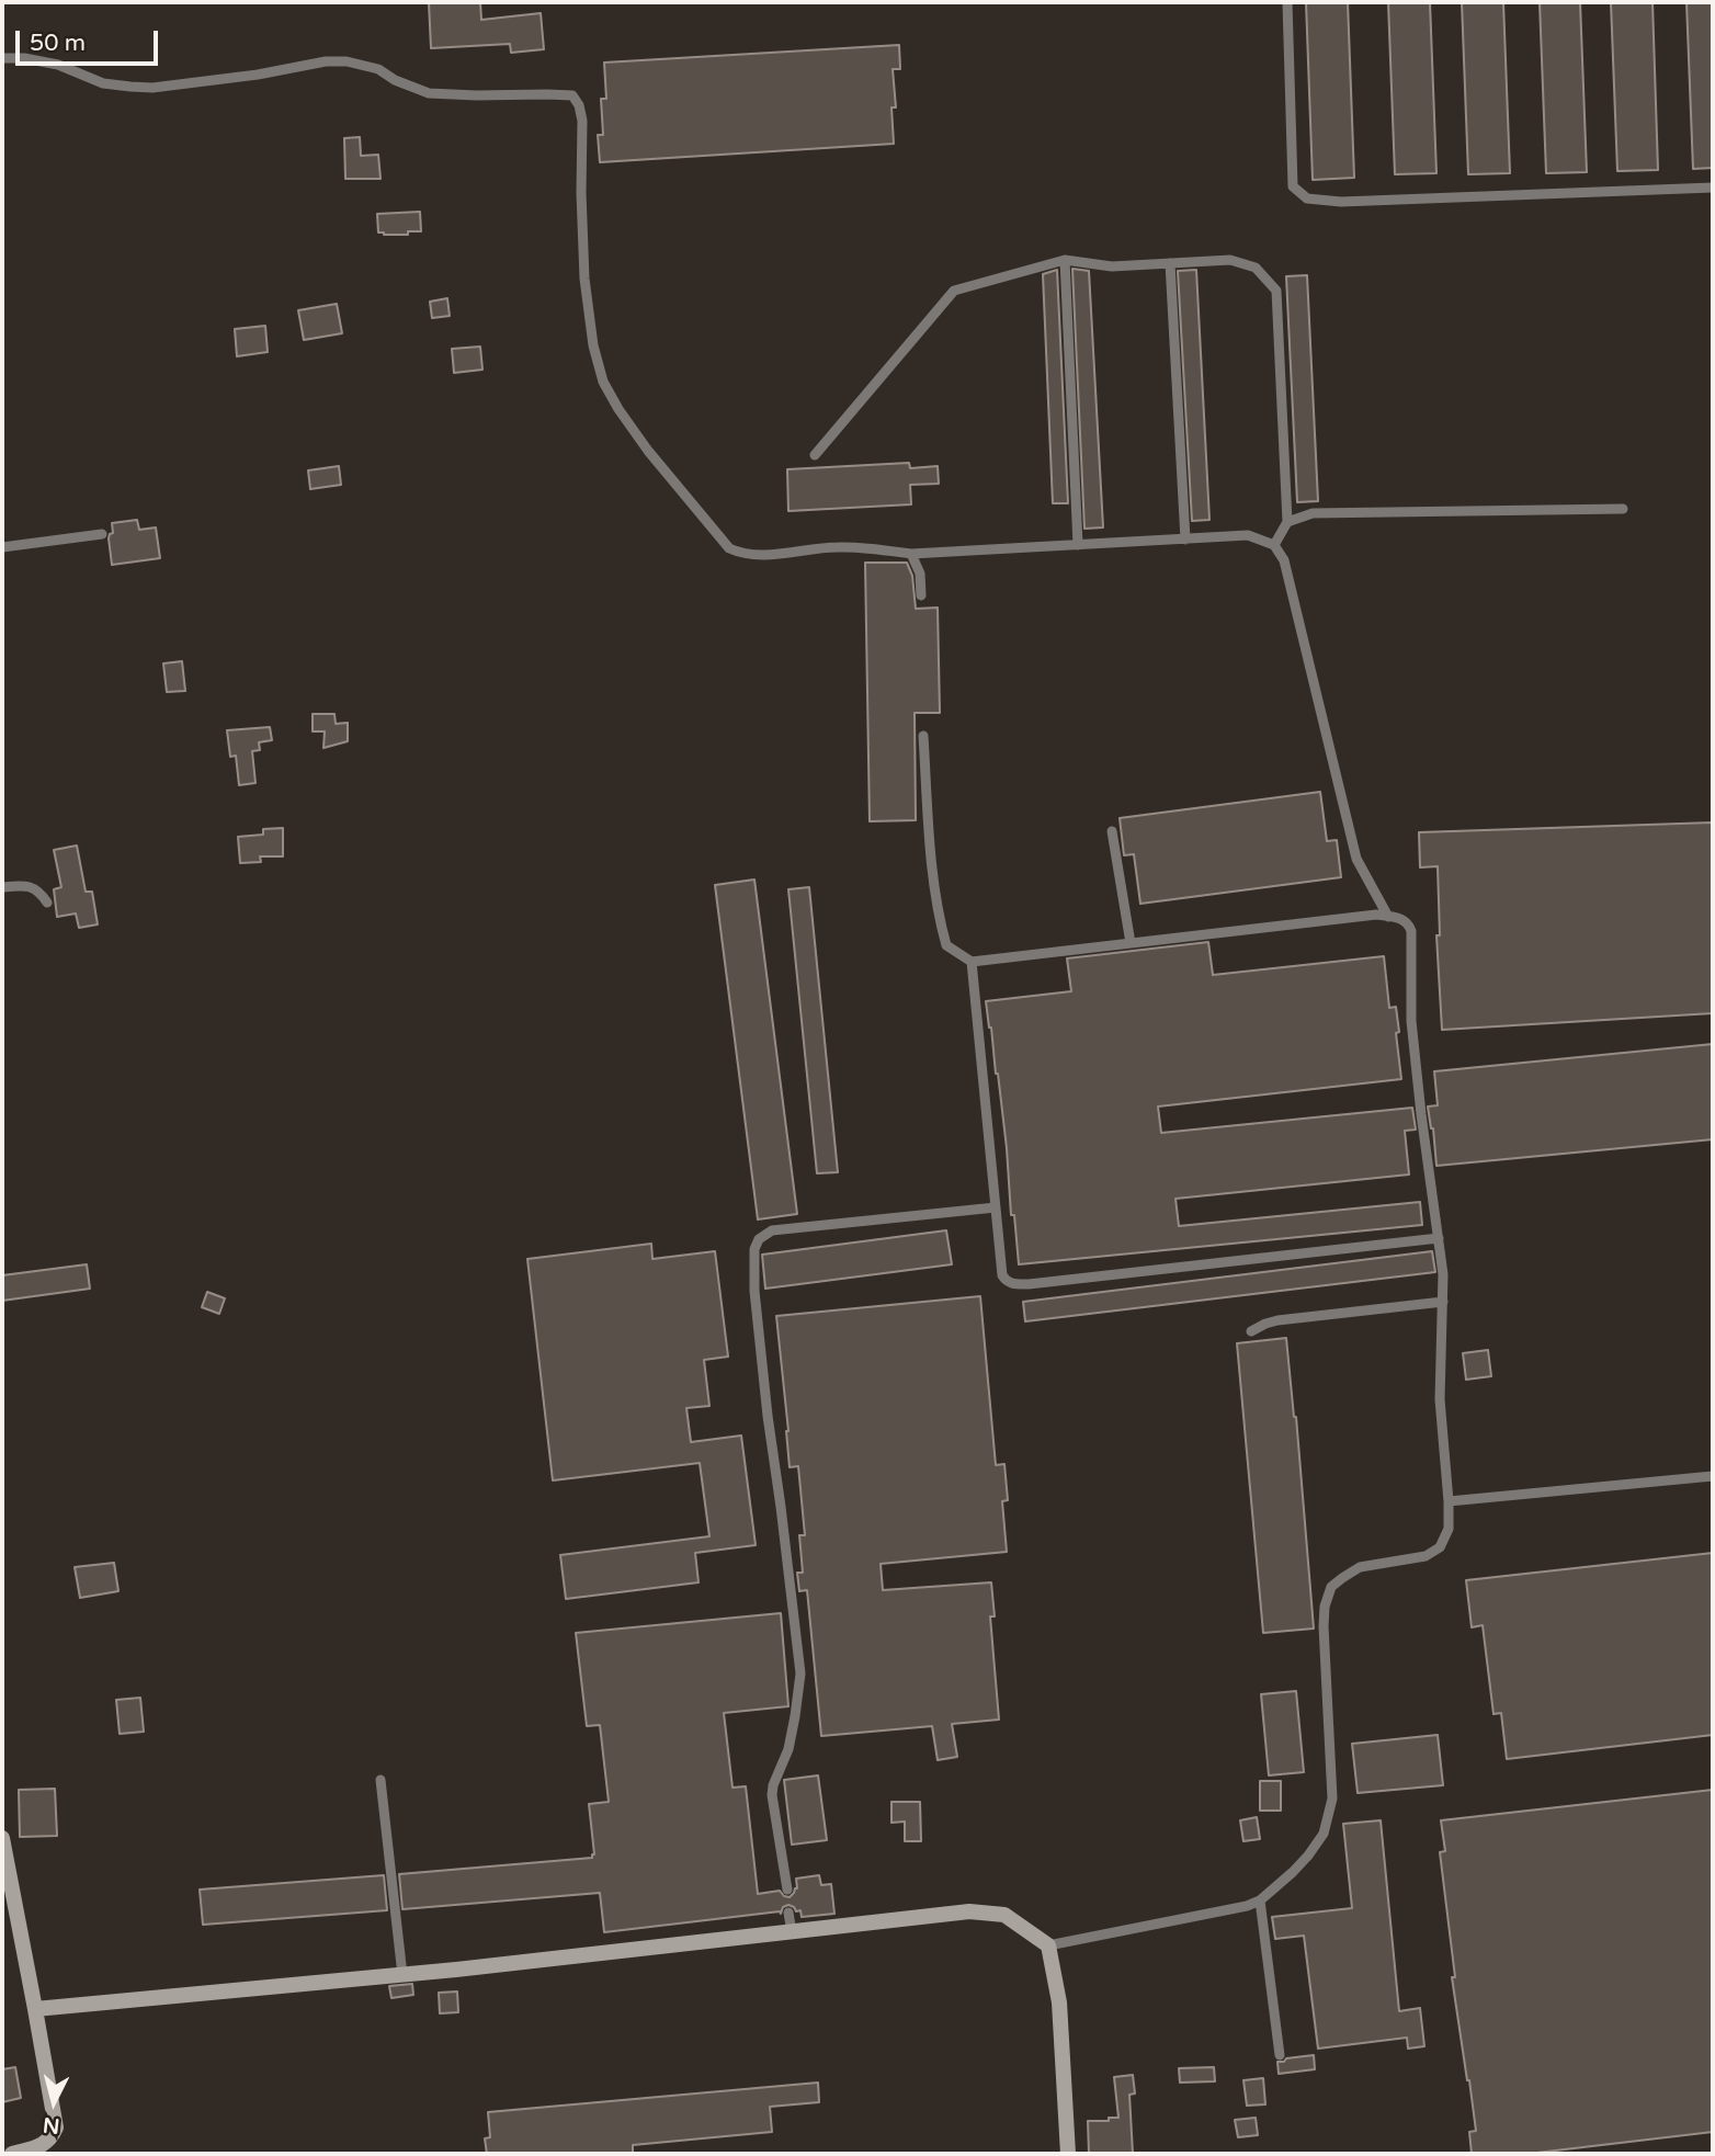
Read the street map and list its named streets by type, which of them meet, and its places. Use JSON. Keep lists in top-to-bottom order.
{
  "scale_bar": "50 m",
  "north": "bottom"
}
